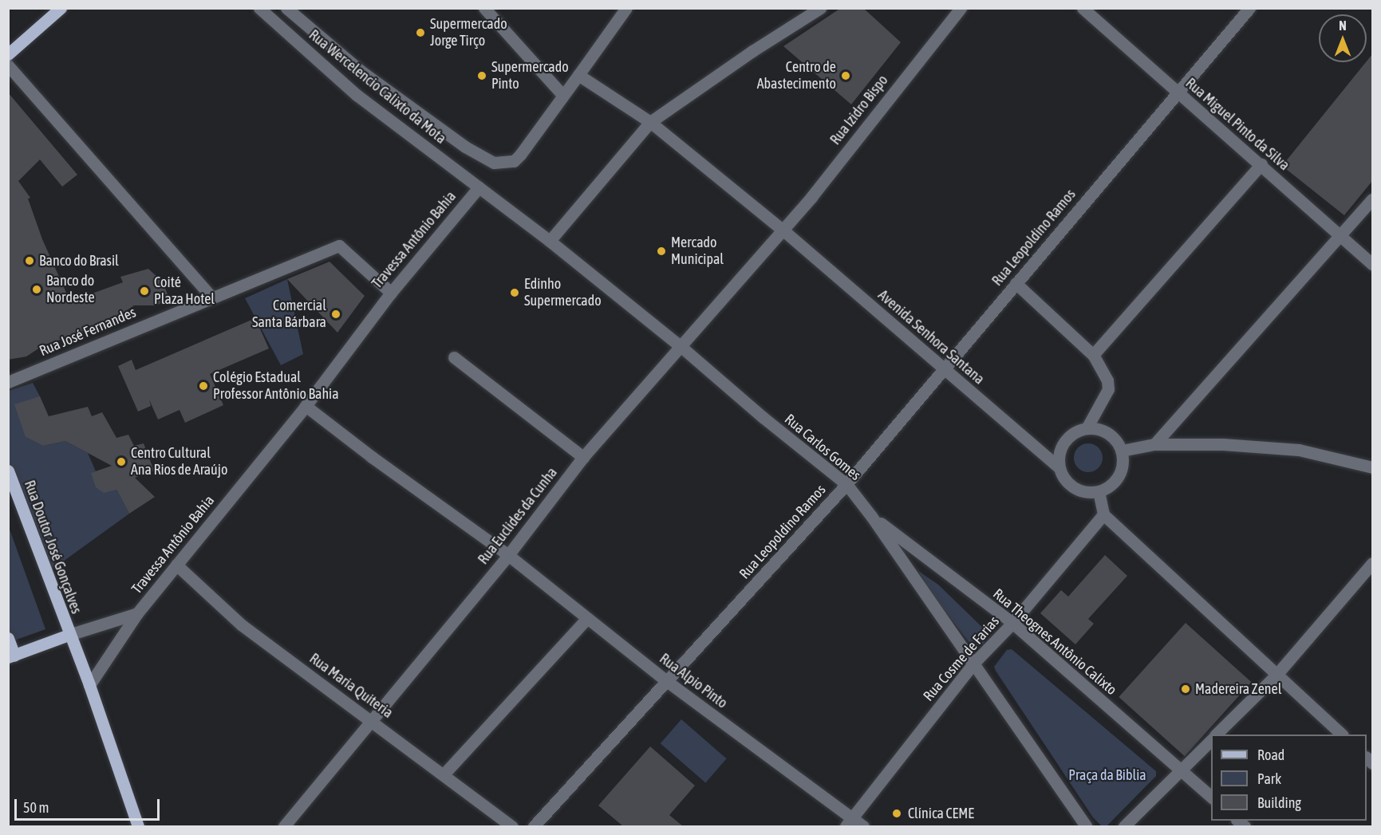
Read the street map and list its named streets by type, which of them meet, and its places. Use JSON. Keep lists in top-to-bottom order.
{
  "streets": {
    "main road": ["Rua Doutor José Gonçalves"],
    "street": [
      "Rua Wercelencio Calixto da Mota",
      "Rua Izidro Bispo",
      "Rua Miguel Pinto da Silva",
      "Rua Leopoldino Ramos",
      "Travessa Antônio Bahia",
      "Rua José Fernandes",
      "Avenida Senhora Santana",
      "Rua Carlos Gomes",
      "Rua Euclides da Cunha",
      "Rua Theognes Antônio Calixto",
      "Rua Cosme de Farias",
      "Rua Alpio Pinto",
      "Rua Maria Quiteria"
    ]
  },
  "crossings": [
    ["Rua Wercelencio Calixto da Mota", "Travessa Antônio Bahia"],
    ["Rua Wercelencio Calixto da Mota", "Rua Carlos Gomes"],
    ["Rua Izidro Bispo", "Avenida Senhora Santana"],
    ["Rua Izidro Bispo", "Rua Euclides da Cunha"],
    ["Rua Miguel Pinto da Silva", "Rua Leopoldino Ramos"],
    ["Rua Leopoldino Ramos", "Avenida Senhora Santana"],
    ["Rua Leopoldino Ramos", "Rua Carlos Gomes"],
    ["Rua Leopoldino Ramos", "Rua Alpio Pinto"],
    ["Travessa Antônio Bahia", "Rua José Fernandes"],
    ["Travessa Antônio Bahia", "Rua Carlos Gomes"],
    ["Travessa Antônio Bahia", "Rua Doutor José Gonçalves"],
    ["Travessa Antônio Bahia", "Rua Maria Quiteria"],
    ["Avenida Senhora Santana", "Rua Euclides da Cunha"],
    ["Rua Carlos Gomes", "Rua Euclides da Cunha"],
    ["Rua Carlos Gomes", "Rua Theognes Antônio Calixto"],
    ["Rua Carlos Gomes", "Rua Cosme de Farias"],
    ["Rua Euclides da Cunha", "Rua Alpio Pinto"],
    ["Rua Euclides da Cunha", "Rua Maria Quiteria"],
    ["Rua Theognes Antônio Calixto", "Rua Cosme de Farias"],
    ["Rua Cosme de Farias", "Rua Alpio Pinto"]
  ],
  "parks": ["Praça da Biblia"],
  "places": [
    "Supermercado Jorge Tirço",
    "Supermercado Pinto",
    "Centro de Abastecimento",
    "Mercado Municipal",
    "Banco do Brasil",
    "Banco do Nordeste",
    "Coité Plaza Hotel",
    "Edinho Supermercado",
    "Comercial Santa Bárbara",
    "Colégio Estadual Professor Antônio Bahia",
    "Centro Cultural Ana Rios de Araújo",
    "Madereira Zenel",
    "Clínica CEME"
  ],
  "legend": ["Road", "Park", "Building"],
  "scale_bar": "50 m",
  "north": "top"
}
